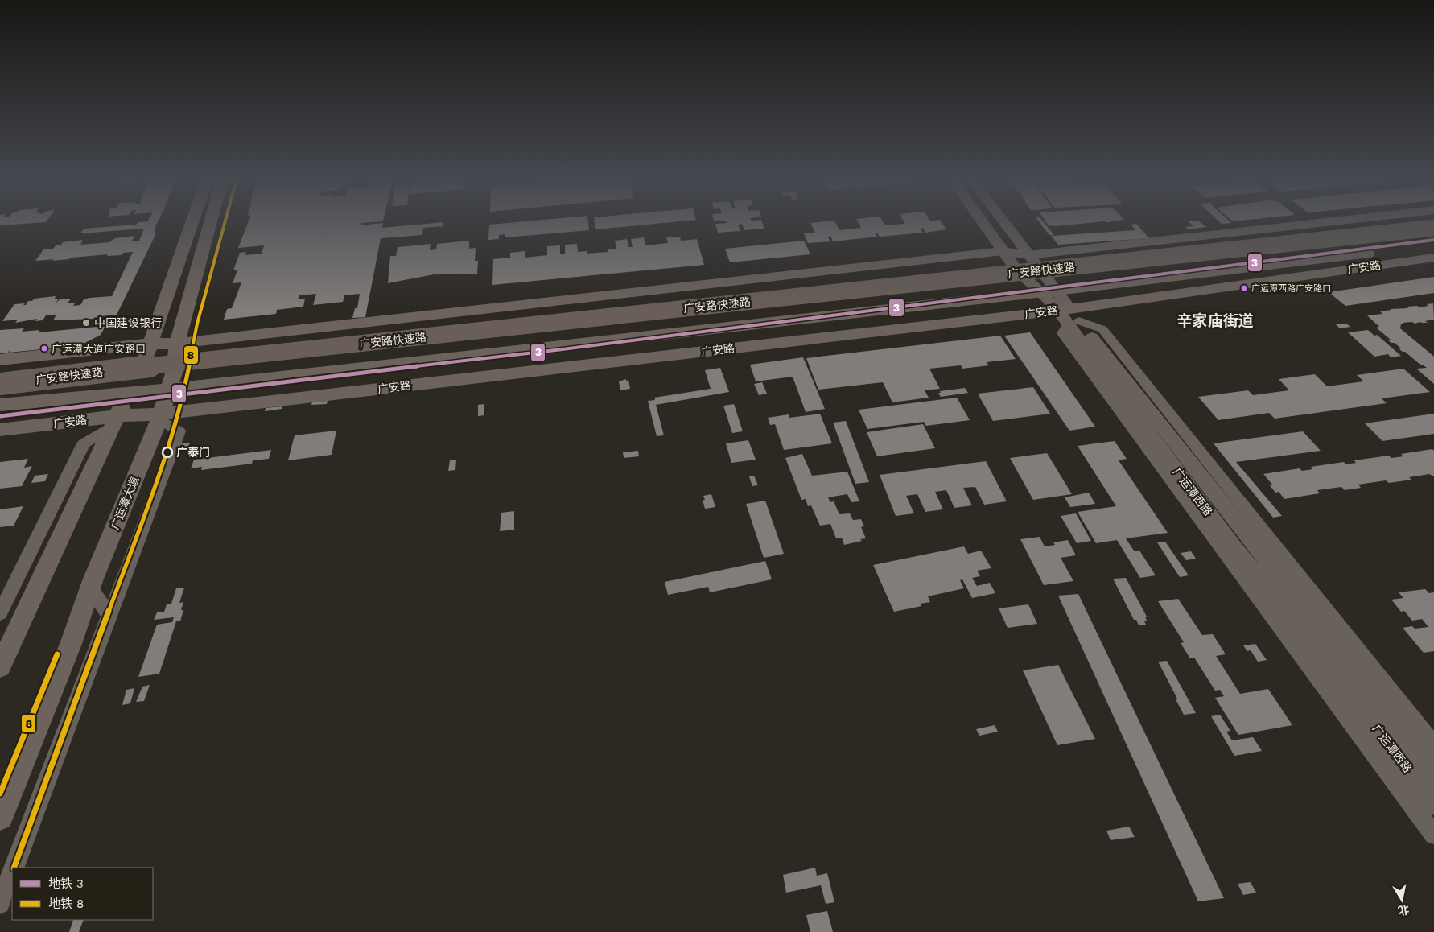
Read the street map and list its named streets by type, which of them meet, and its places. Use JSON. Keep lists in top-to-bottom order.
{
  "streets": {
    "highway": ["广安路快速路"],
    "main road": ["广安路", "广运潭大道"],
    "street": ["广运潭西路"]
  },
  "crossings": [
    ["广安路", "广运潭西路"],
    ["广安路", "广运潭大道"]
  ],
  "districts": ["辛家庙街道"],
  "places": [
    "广运潭西路广安路口",
    "中国建设银行",
    "广运潭大道广安路口",
    "广泰门"
  ],
  "lines": ["metro line 8", "metro line 3"],
  "legend": ["地铁 3", "地铁 8"],
  "north": "bottom"
}
